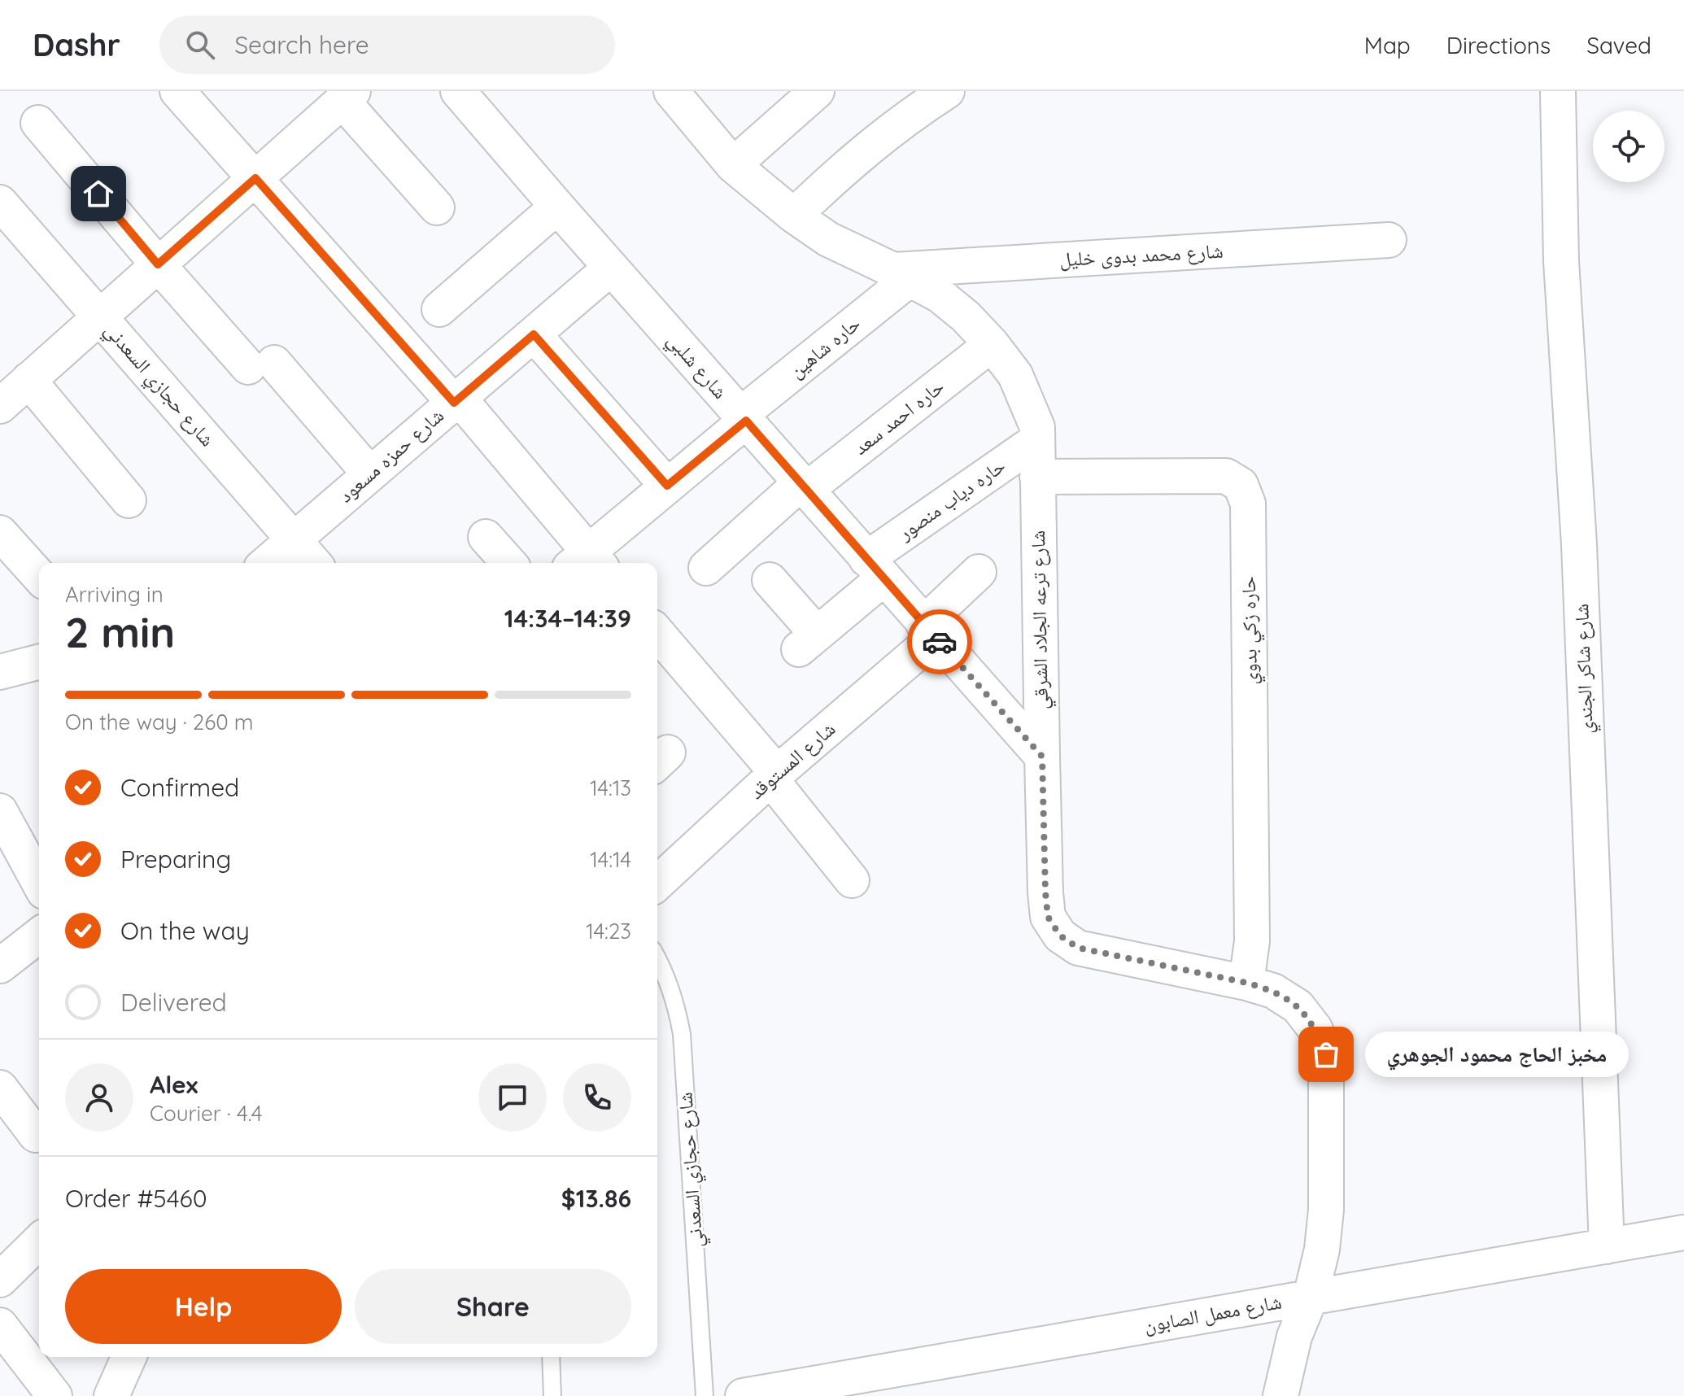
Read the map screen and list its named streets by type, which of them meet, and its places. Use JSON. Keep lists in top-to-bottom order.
{
  "streets": {
    "street": [
      "شارع محمد بدوى خليل",
      "حاره شاهين",
      "شارع شلبي",
      "شارع حجازي السعدني",
      "حاره احمد سعد",
      "شارع حمزه مسعود",
      "حاره دياب منصور",
      "شارع ترعه الجلاد الشرقي",
      "حاره زكي بدوي",
      "شارع شاكر الجندي",
      "شارع المستوقد",
      "شارع معمل الصابون"
    ]
  },
  "crossings": [
    ["شارع محمد بدوى خليل", "حاره شاهين"],
    ["شارع محمد بدوى خليل", "شارع ترعه الجلاد الشرقي"],
    ["حاره شاهين", "شارع شلبي"],
    ["حاره شاهين", "شارع ترعه الجلاد الشرقي"],
    ["شارع شلبي", "حاره احمد سعد"],
    ["شارع شلبي", "شارع حمزه مسعود"],
    ["شارع شلبي", "حاره دياب منصور"],
    ["شارع شلبي", "شارع ترعه الجلاد الشرقي"],
    ["شارع شلبي", "شارع المستوقد"],
    ["شارع حجازي السعدني", "شارع حمزه مسعود"],
    ["حاره احمد سعد", "شارع ترعه الجلاد الشرقي"],
    ["حاره دياب منصور", "شارع ترعه الجلاد الشرقي"],
    ["شارع ترعه الجلاد الشرقي", "حاره زكي بدوي"],
    ["شارع ترعه الجلاد الشرقي", "شارع معمل الصابون"],
    ["شارع شاكر الجندي", "شارع معمل الصابون"]
  ],
  "places": ["مخبز الحاج محمود الجوهري"],
  "page": {
    "header": "Dashr",
    "search": "Search here",
    "nav": ["Map", "Directions", "Saved"],
    "heading": ["2 min", "Arriving in", "14:34–14:39"],
    "panel": [
      "Alex",
      "Courier · 4.4",
      "Order #5460",
      "$13.86"
    ],
    "bar": "On the way · 260 m",
    "list": [
      ["Confirmed", "14:13"],
      ["Preparing", "14:14"],
      ["On the way", "14:23"],
      "Delivered"
    ],
    "bubble": "مخبز الحاج محمود الجوهري",
    "buttons": ["Help", "Share"]
  }
}
